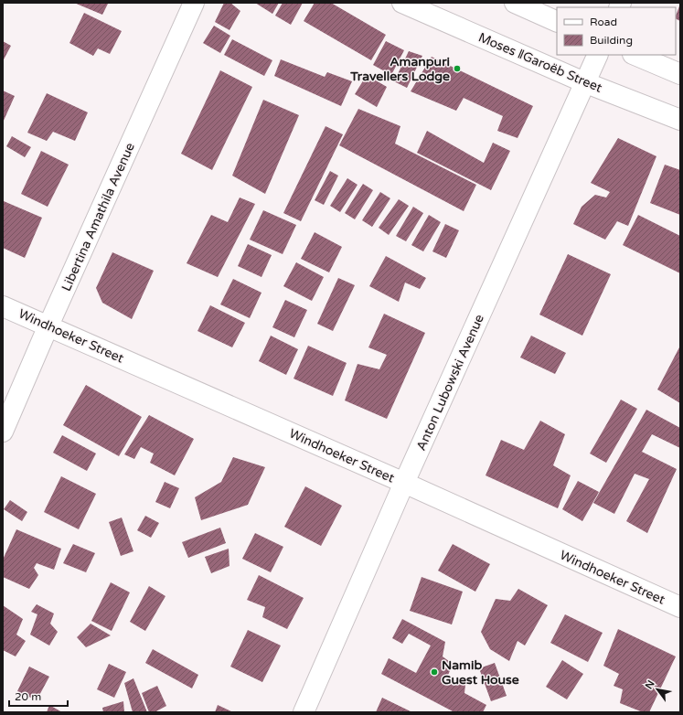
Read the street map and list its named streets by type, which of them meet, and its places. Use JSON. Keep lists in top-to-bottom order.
{
  "streets": {
    "street": [
      "Moses ǁGaroëb Street",
      "Libertina Amathila Avenue",
      "Windhoeker Street",
      "Anton Lubowski Avenue"
    ]
  },
  "crossings": [
    ["Moses ǁGaroëb Street", "Anton Lubowski Avenue"],
    ["Libertina Amathila Avenue", "Windhoeker Street"],
    ["Windhoeker Street", "Anton Lubowski Avenue"]
  ],
  "places": ["Amanpuri Travellers Lodge", "Namib Guest House"],
  "legend": ["Road", "Building"],
  "scale_bar": "20 m",
  "north": "top left"
}
